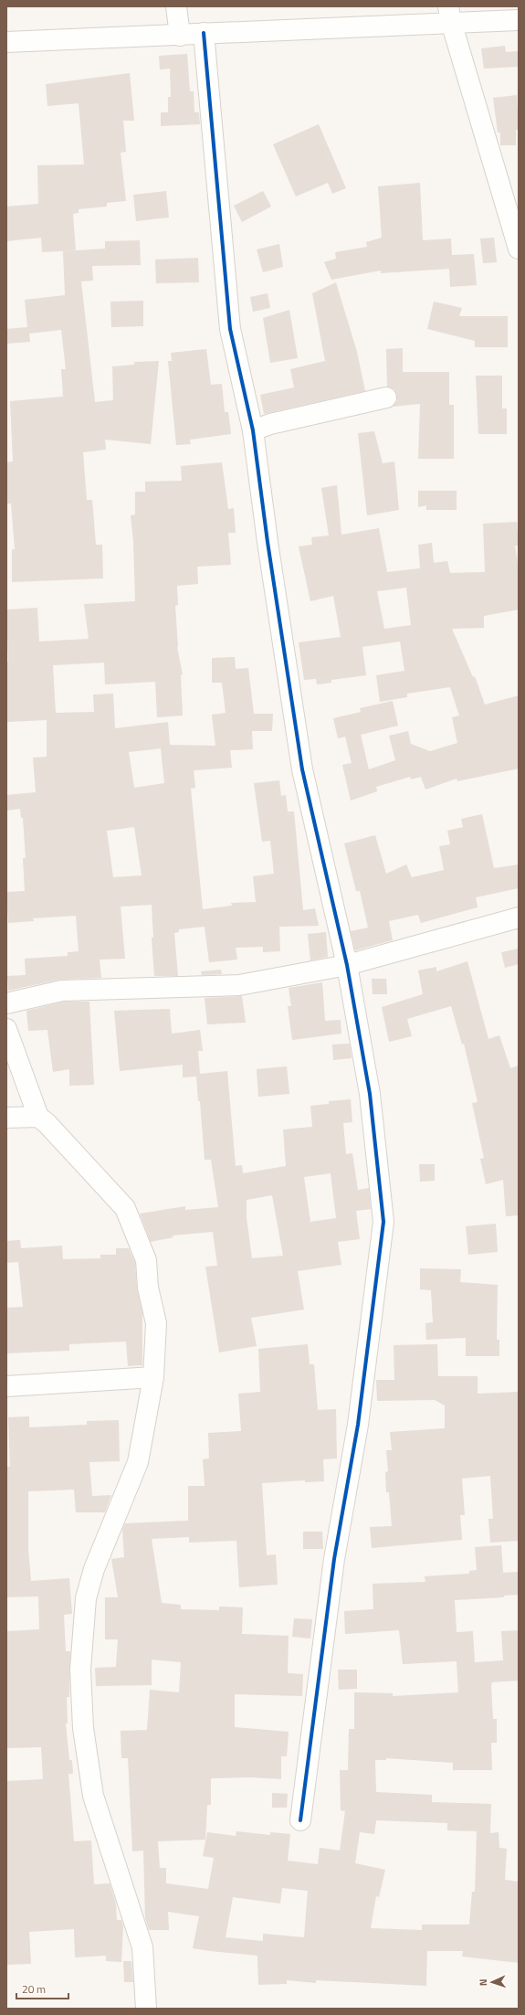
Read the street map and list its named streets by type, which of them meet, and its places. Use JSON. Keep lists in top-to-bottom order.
{
  "scale_bar": "20 m",
  "north": "left"
}
